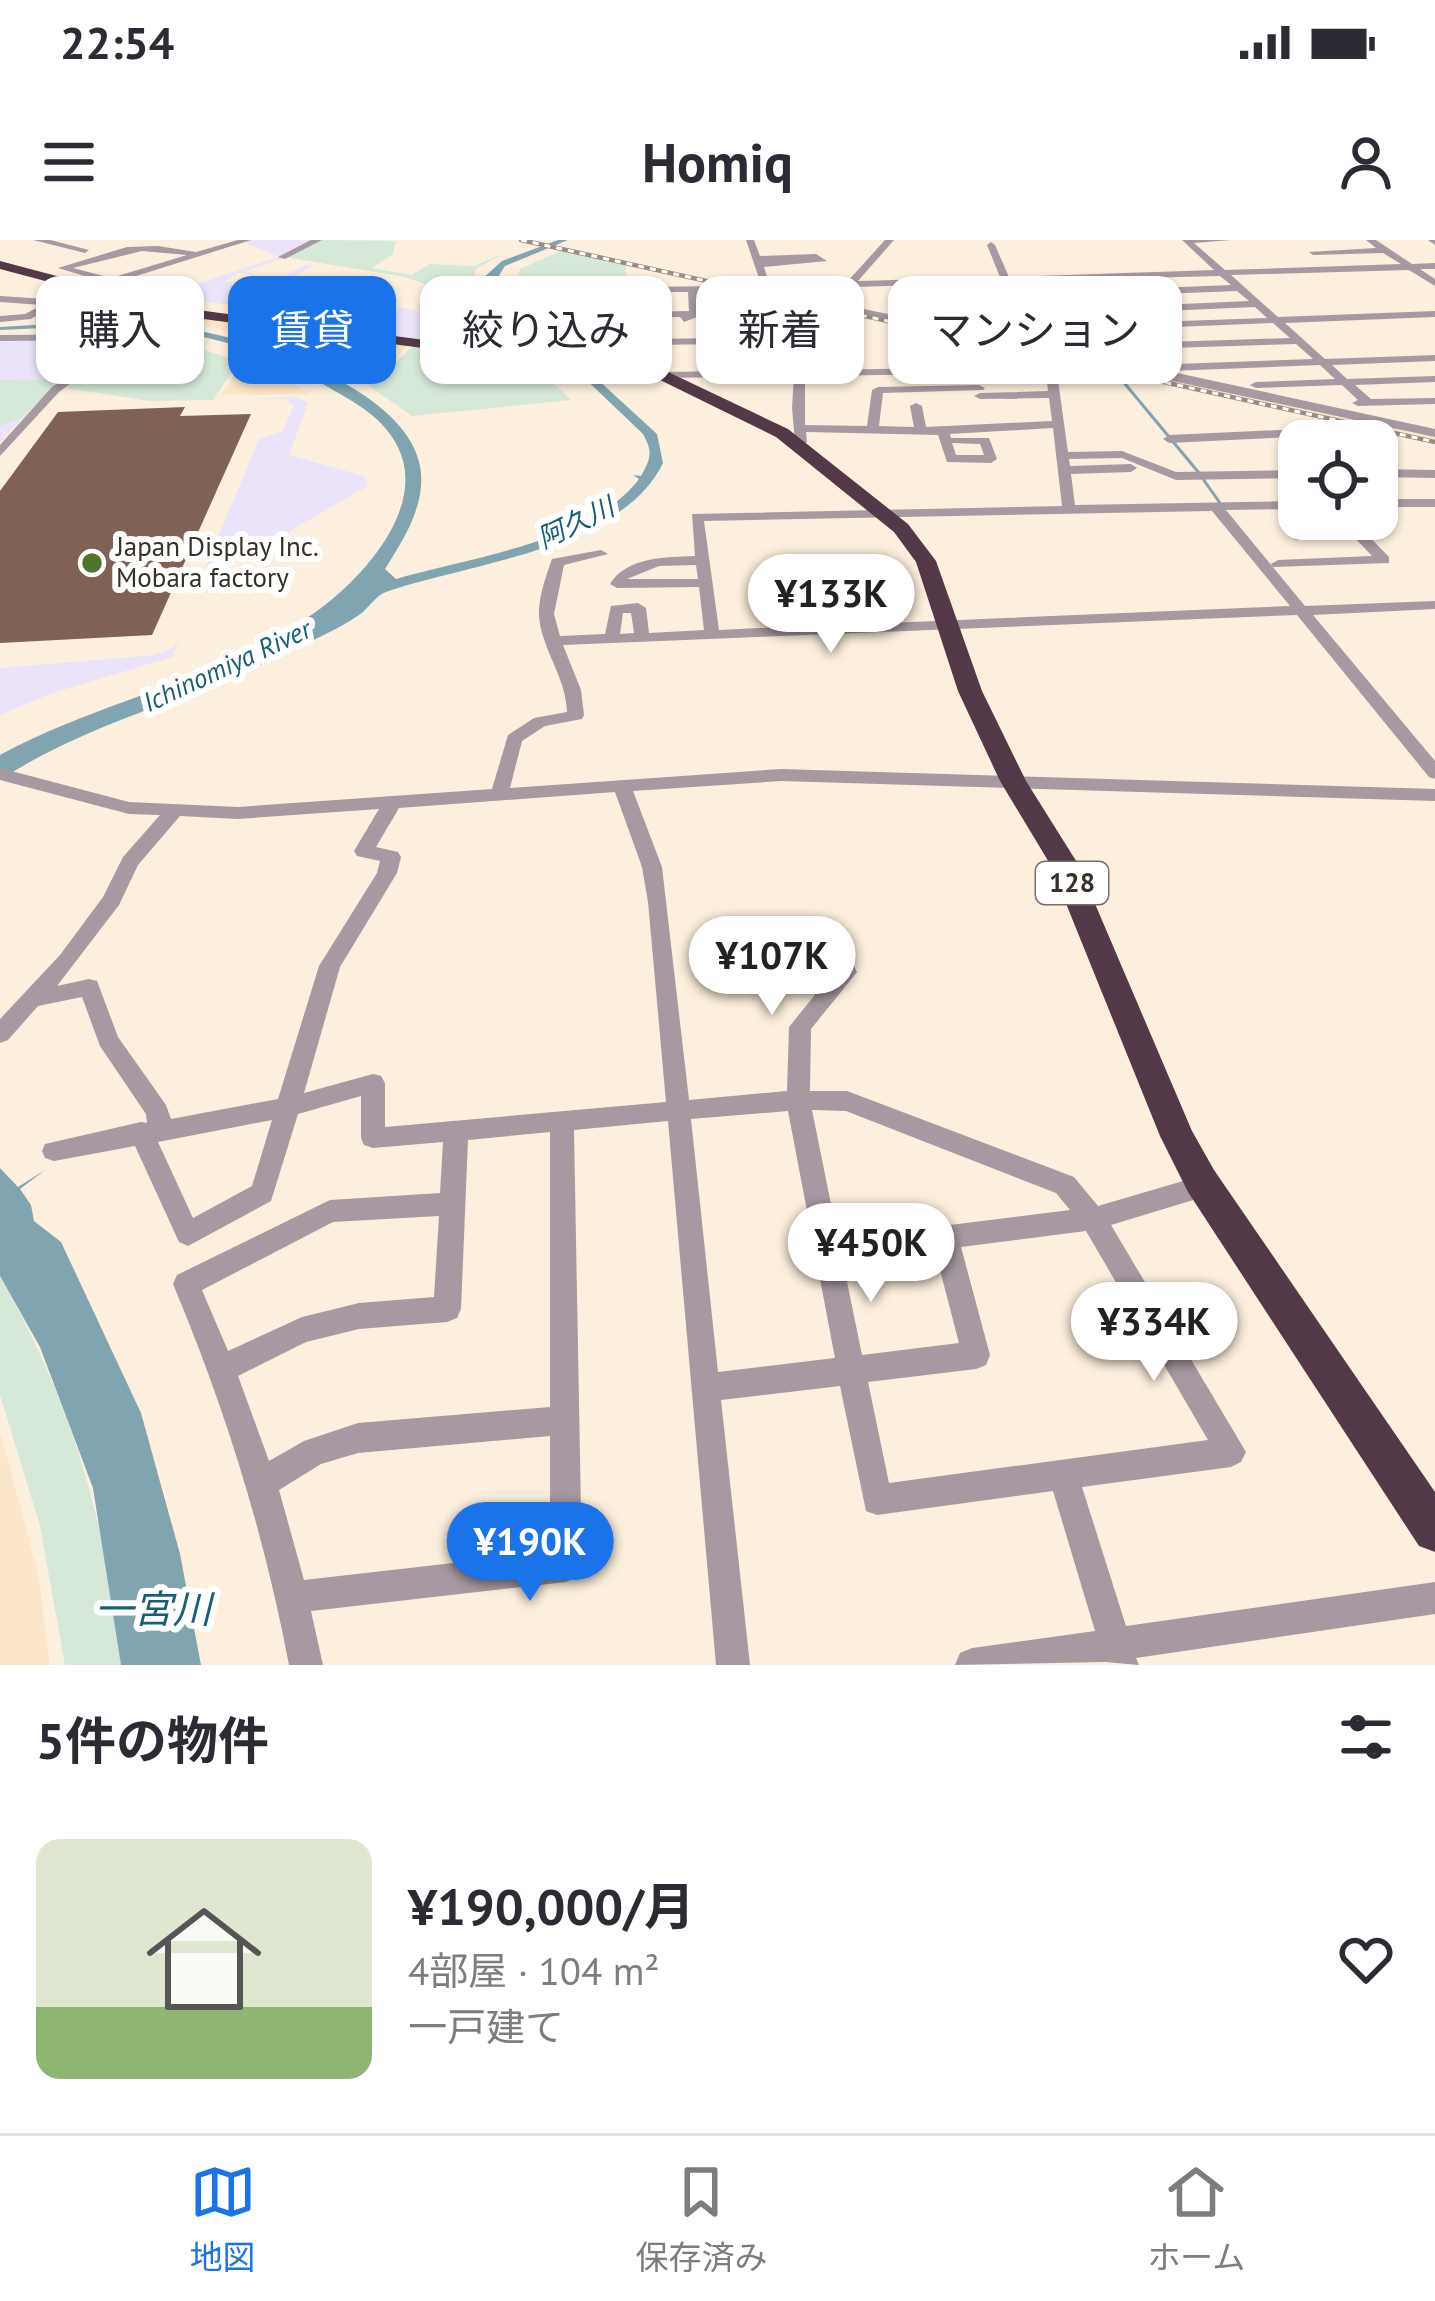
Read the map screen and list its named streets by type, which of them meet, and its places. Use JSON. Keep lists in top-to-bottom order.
{
  "streets": {
    "highway": ["128"]
  },
  "water": ["阿久川", "Ichinomiya River", "一宮川"],
  "places": ["Japan Display Inc. Mobara factory"],
  "page": {
    "status": "22:54",
    "header": "Homiq",
    "chip": [
      "購入",
      "賃貸",
      "絞り込み",
      "新着",
      "マンション"
    ],
    "price": [
      "¥133K",
      "¥107K",
      "¥450K",
      "¥334K",
      "¥190K"
    ],
    "heading": "5件の物件",
    "list": [
      {
        "name": "¥190,000/月",
        "note": "4部屋 · 104 m² · 一戸建て"
      }
    ],
    "tabs": ["地図", "保存済み", "ホーム"]
  }
}
